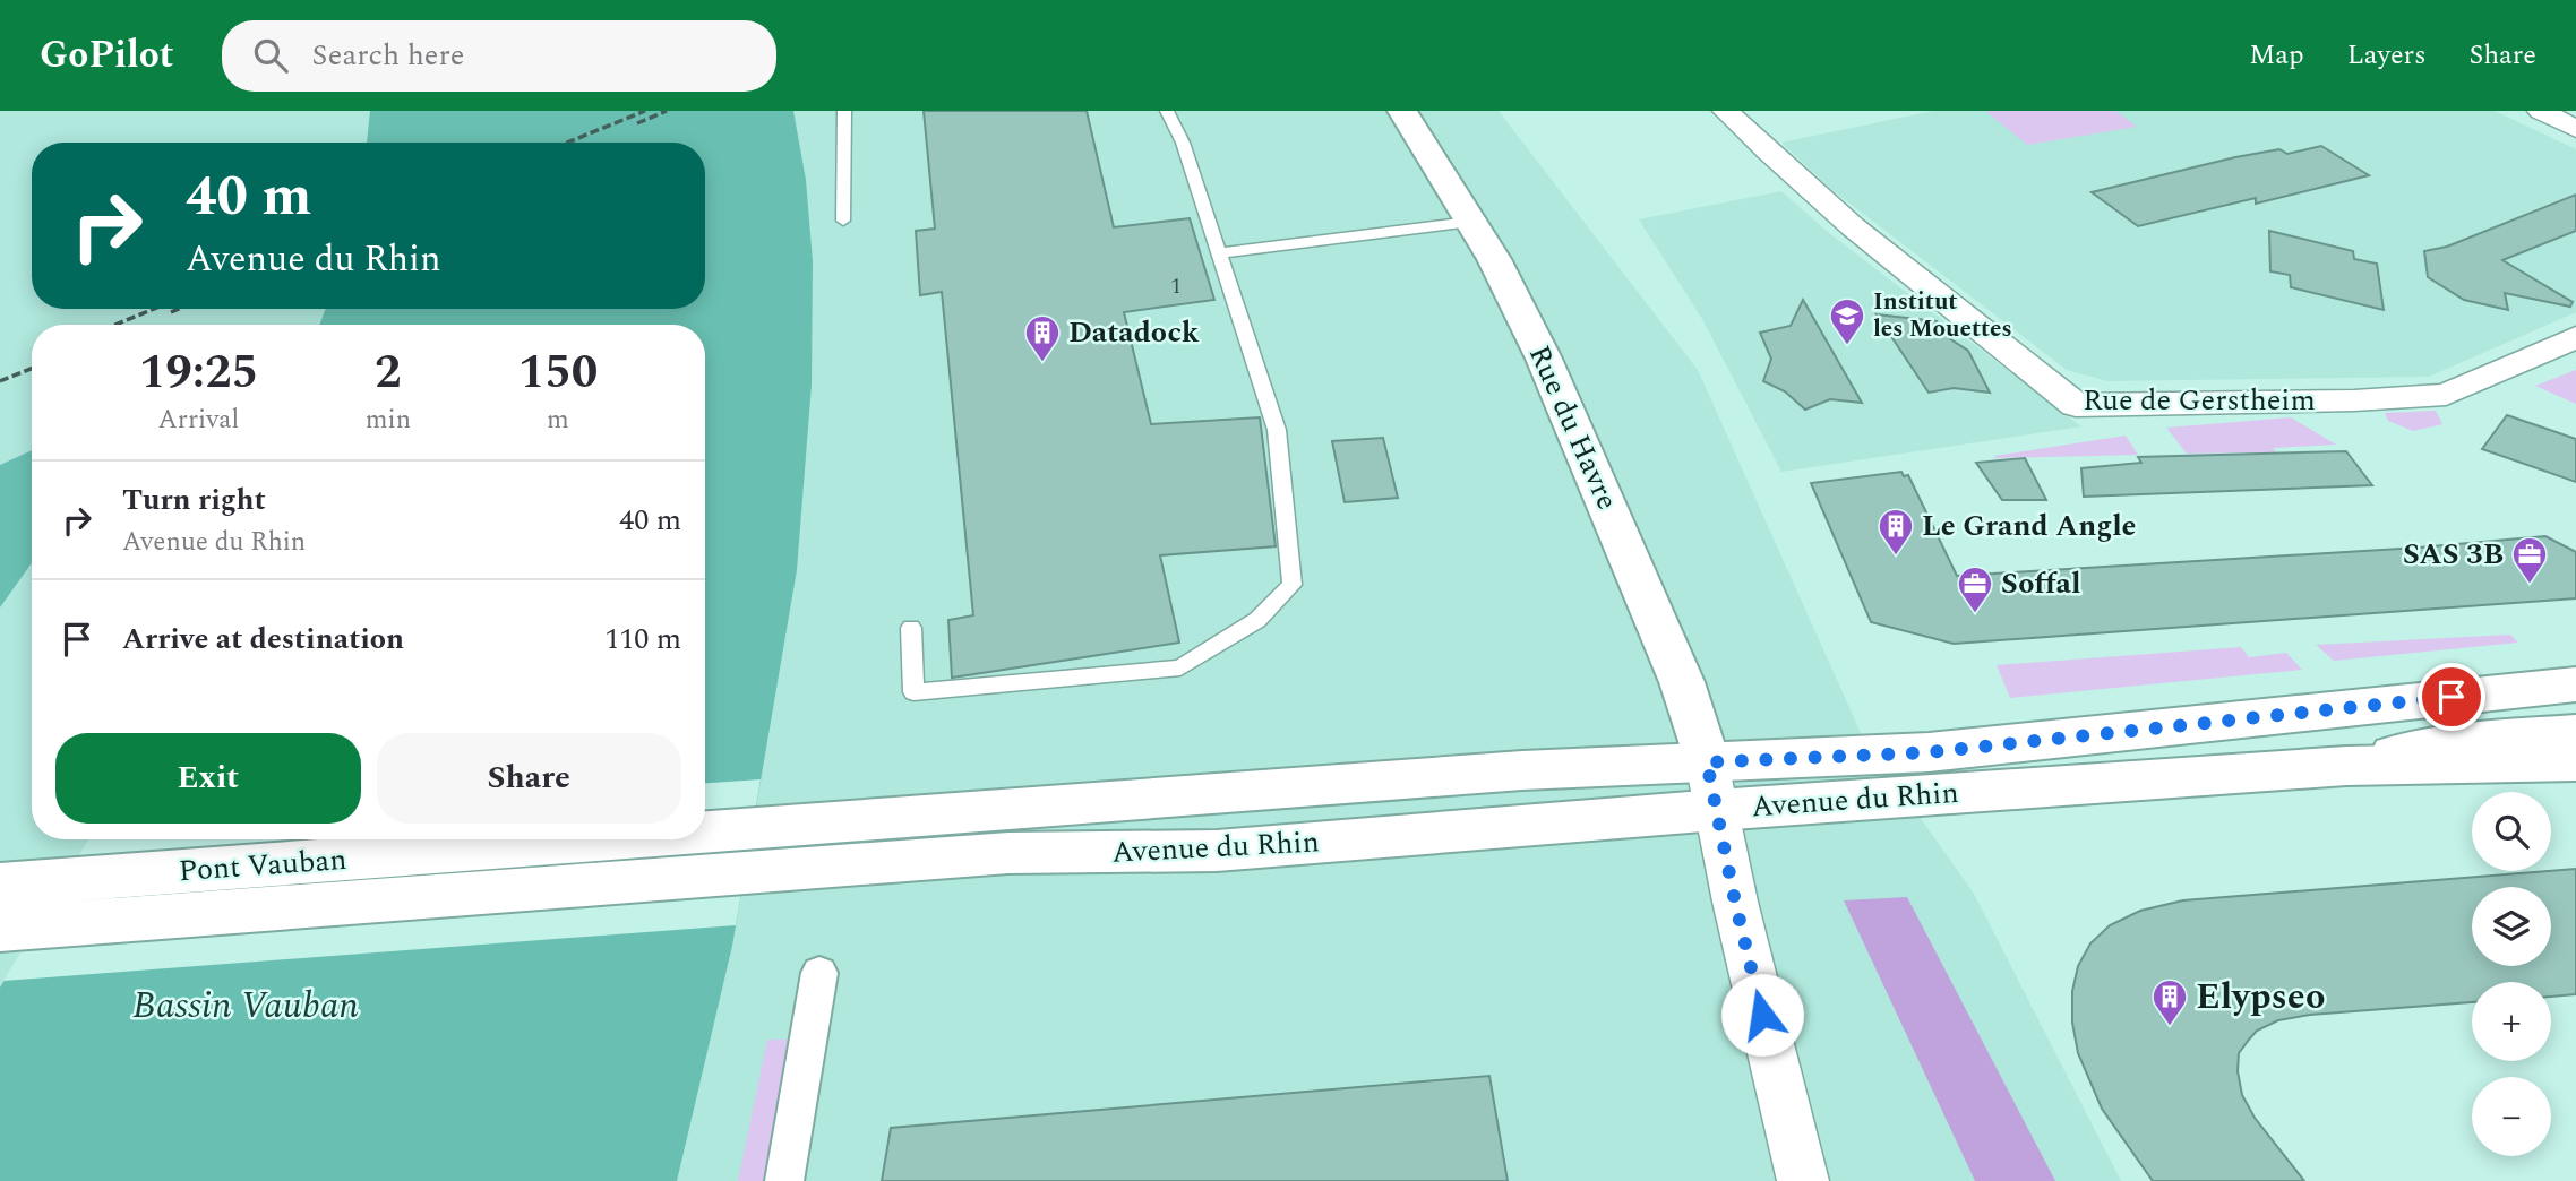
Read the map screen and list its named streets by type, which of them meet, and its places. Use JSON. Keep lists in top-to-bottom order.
{
  "streets": {
    "main road": ["Rue du Havre", "Avenue du Rhin", "Pont Vauban"],
    "street": ["Rue de Gerstheim"]
  },
  "crossings": [
    ["Rue du Havre", "Avenue du Rhin"],
    ["Avenue du Rhin", "Pont Vauban"]
  ],
  "water": ["Bassin Vauban"],
  "places": {
    "school or university": ["Institut les Mouettes"],
    "building": ["Datadock", "Le Grand Angle", "Elypseo"],
    "office": ["SAS 3B", "Soffal"]
  },
  "house_numbers": ["1"],
  "page": {
    "header": "GoPilot",
    "search": "Search here",
    "nav": ["Map", "Layers", "Share"],
    "turn": ["40 m", "Avenue du Rhin"],
    "eta": [
      "19:25",
      "Arrival",
      "2",
      "min",
      "150",
      "m"
    ],
    "list": [
      {
        "name": "Turn right",
        "note": "Avenue du Rhin",
        "value": "40 m"
      },
      {
        "name": "Arrive at destination",
        "value": "110 m"
      }
    ],
    "buttons": ["Exit", "Share"],
    "map_buttons": ["+", "−"]
  }
}
